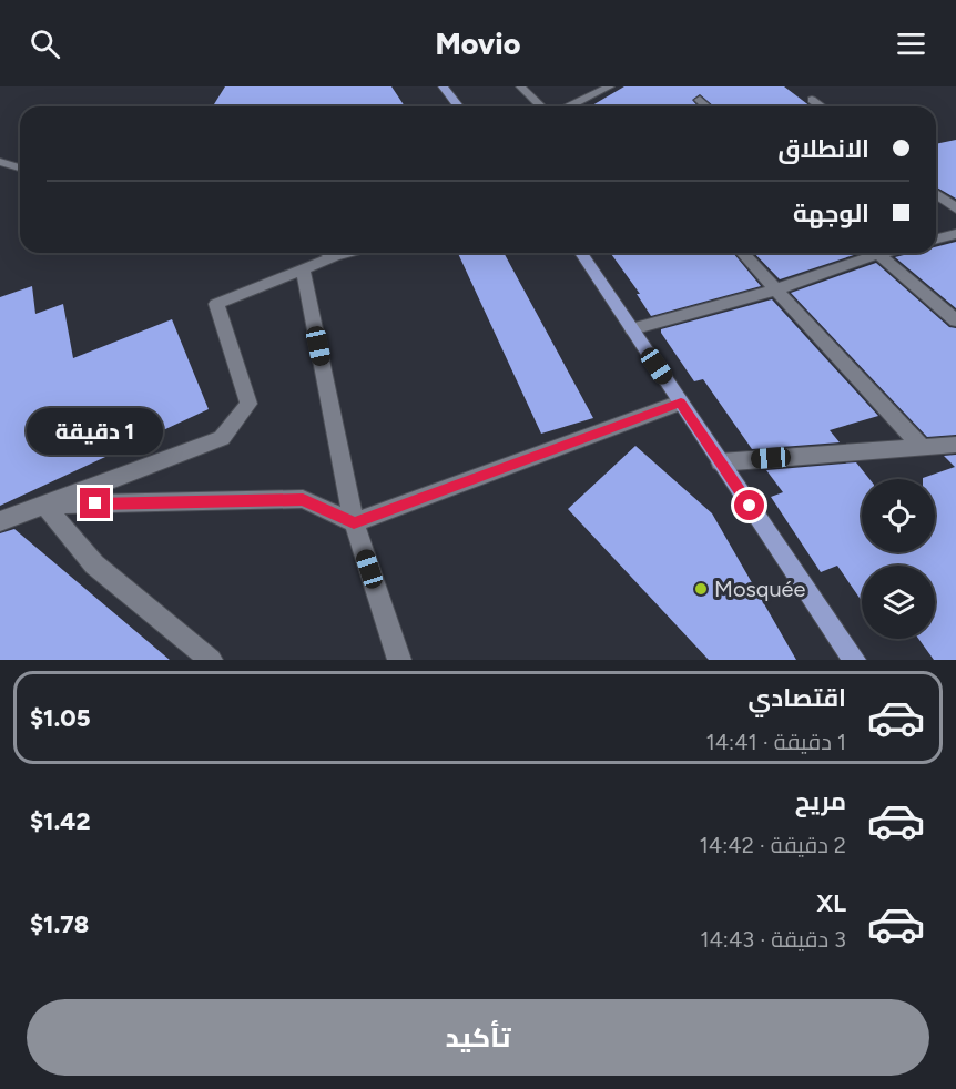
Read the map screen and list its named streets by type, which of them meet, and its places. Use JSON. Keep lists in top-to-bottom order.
{
  "places": ["Mosquée"],
  "page": {
    "header": "Movio",
    "banner": ["الانطلاق", "الوجهة"],
    "bubble": "1 دقيقة",
    "list": [
      {
        "name": "اقتصادي",
        "note": "1 دقيقة · 14:41",
        "value": "$1.05"
      },
      {
        "name": "مريح",
        "note": "2 دقيقة · 14:42",
        "value": "$1.42"
      },
      {
        "name": "XL",
        "note": "3 دقيقة · 14:43",
        "value": "$1.78"
      }
    ],
    "buttons": "تأكيد"
  }
}
